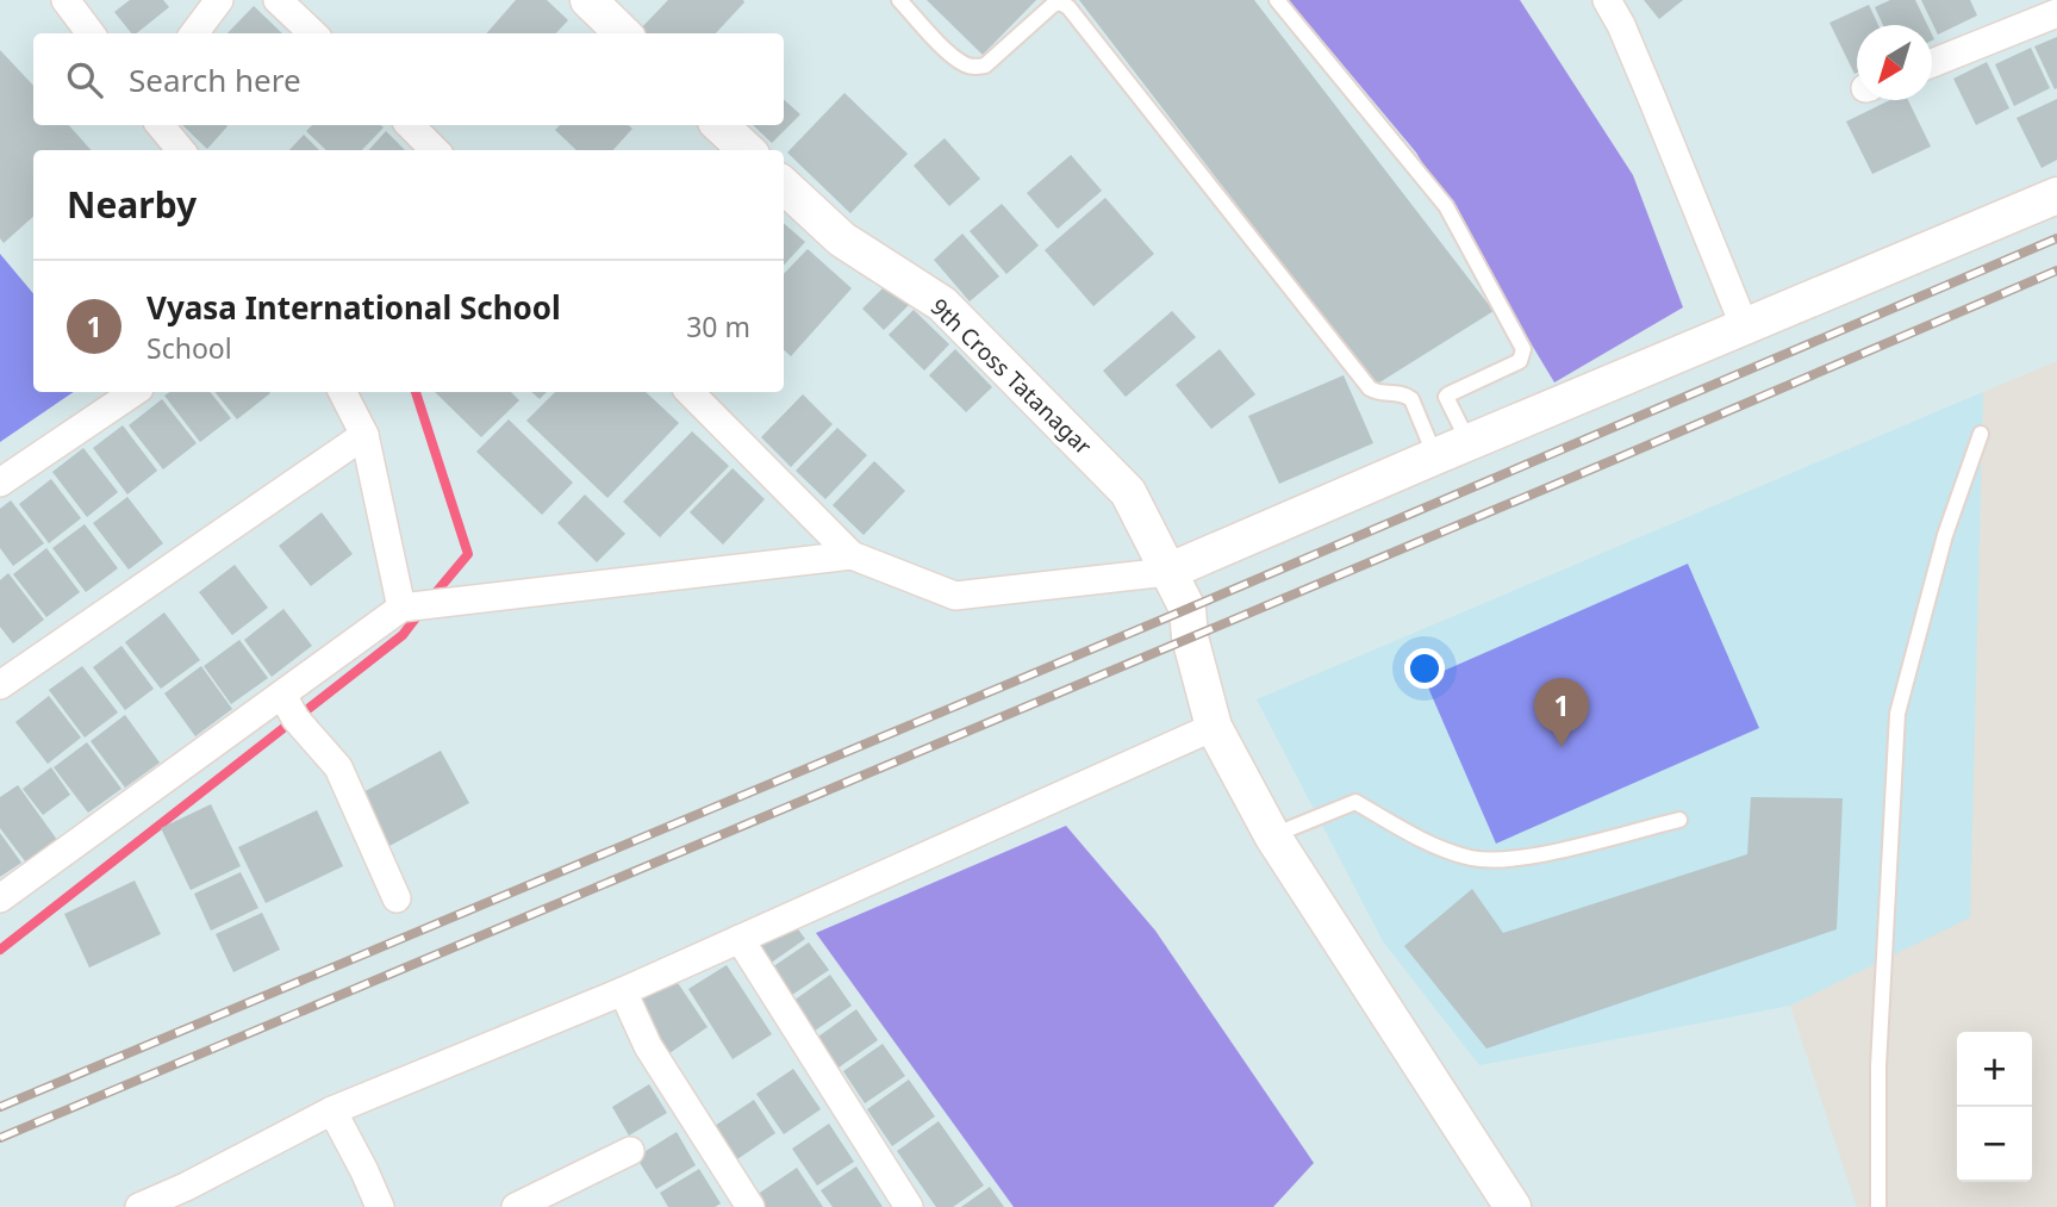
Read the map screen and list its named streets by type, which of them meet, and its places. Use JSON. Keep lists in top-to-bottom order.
{
  "streets": {
    "street": ["9th Cross Tatanagar"]
  },
  "north": "bottom left",
  "page": {
    "search": "Search here",
    "heading": "Nearby",
    "list": [
      {
        "mark": "1",
        "name": "Vyasa International School",
        "note": "School",
        "value": "30 m"
      }
    ],
    "pins": "1",
    "map_buttons": ["+", "−"]
  }
}
